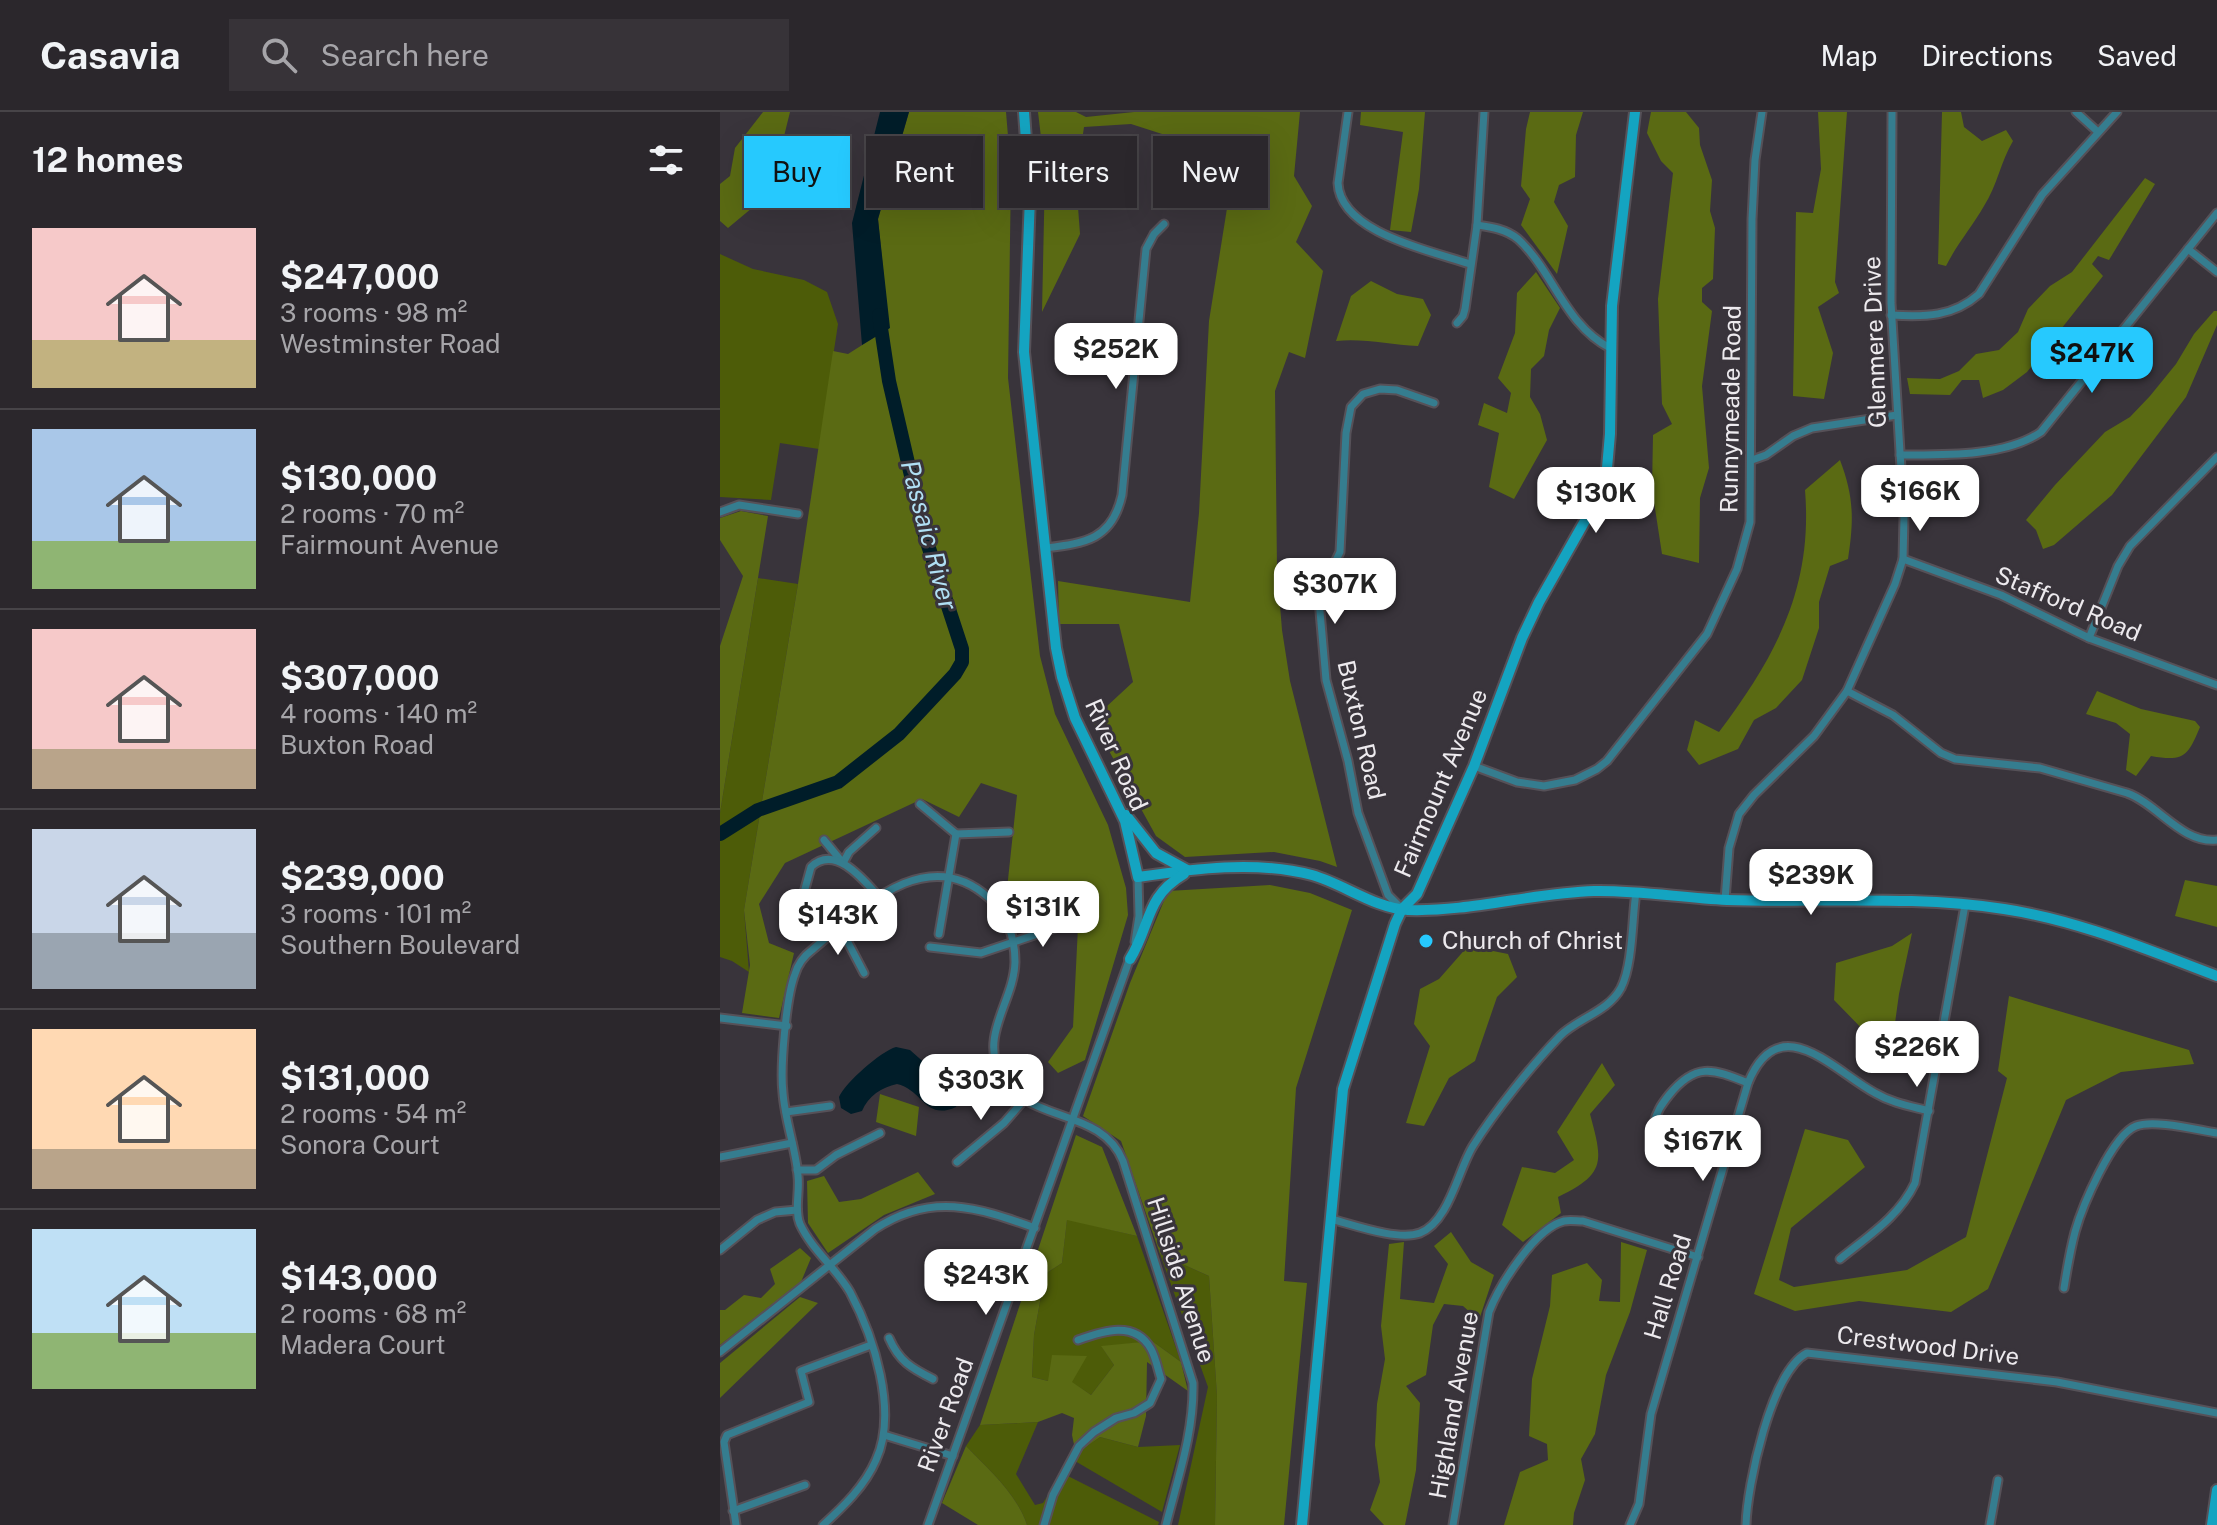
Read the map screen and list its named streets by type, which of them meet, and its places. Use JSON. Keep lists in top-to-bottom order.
{
  "streets": {
    "main road": ["River Road", "Fairmount Avenue"],
    "street": [
      "Glenmere Drive",
      "Runnymeade Road",
      "Stafford Road",
      "Buxton Road",
      "Hillside Avenue",
      "Hall Road",
      "Crestwood Drive",
      "Highland Avenue"
    ]
  },
  "crossings": [
    ["Glenmere Drive", "Stafford Road"],
    ["Runnymeade Road", "Fairmount Avenue"],
    ["Buxton Road", "Fairmount Avenue"],
    ["River Road", "Hillside Avenue"],
    ["Hall Road", "Highland Avenue"]
  ],
  "water": ["Passaic River"],
  "places": ["Church of Christ"],
  "page": {
    "header": "Casavia",
    "search": "Search here",
    "nav": ["Map", "Directions", "Saved"],
    "heading": "12 homes",
    "chip": [
      "Buy",
      "Rent",
      "Filters",
      "New"
    ],
    "list": [
      {
        "name": "$247,000",
        "note": "3 rooms · 98 m² · Westminster Road"
      },
      {
        "name": "$130,000",
        "note": "2 rooms · 70 m² · Fairmount Avenue"
      },
      {
        "name": "$307,000",
        "note": "4 rooms · 140 m² · Buxton Road"
      },
      {
        "name": "$239,000",
        "note": "3 rooms · 101 m² · Southern Boulevard"
      },
      {
        "name": "$131,000",
        "note": "2 rooms · 54 m² · Sonora Court"
      },
      {
        "name": "$143,000",
        "note": "2 rooms · 68 m² · Madera Court"
      }
    ],
    "price": [
      "$252K",
      "$247K",
      "$166K",
      "$130K",
      "$307K",
      "$239K",
      "$131K",
      "$143K",
      "$226K",
      "$303K",
      "$167K",
      "$243K"
    ]
  }
}
